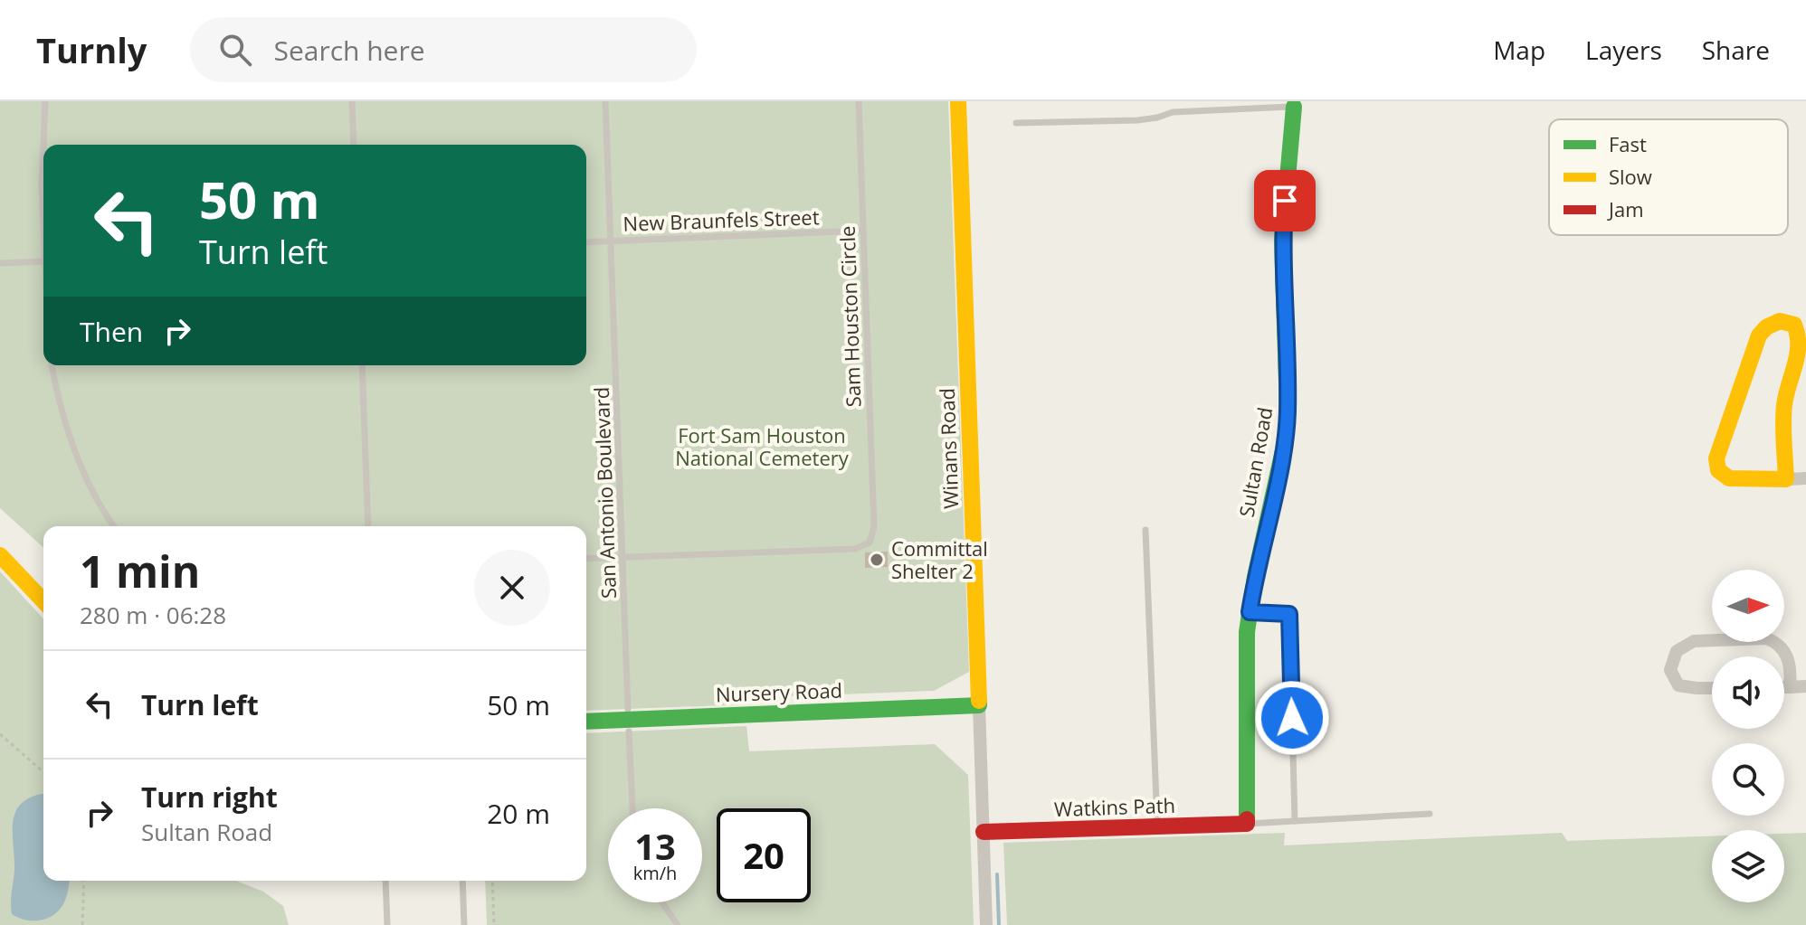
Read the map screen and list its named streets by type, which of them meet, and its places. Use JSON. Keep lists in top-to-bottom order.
{
  "streets": {
    "street": [
      "Winans Road",
      "Sultan Road",
      "Nursery Road",
      "Watkins Path"
    ],
    "lane": ["New Braunfels Street", "Sam Houston Circle", "San Antonio Boulevard"]
  },
  "crossings": [
    ["New Braunfels Street", "Sam Houston Circle"],
    ["New Braunfels Street", "San Antonio Boulevard"],
    ["Sam Houston Circle", "San Antonio Boulevard"],
    ["Winans Road", "Nursery Road"],
    ["Winans Road", "Watkins Path"],
    ["Sultan Road", "Watkins Path"]
  ],
  "parks": ["Fort Sam Houston National Cemetery"],
  "places": ["Committal Shelter 2"],
  "legend": ["Fast", "Slow", "Jam"],
  "north": "right",
  "page": {
    "header": "Turnly",
    "search": "Search here",
    "nav": ["Map", "Layers", "Share"],
    "turn": ["50 m", "Turn left"],
    "then": "Then",
    "heading": ["1 min", "280 m · 06:28"],
    "list": [
      {
        "name": "Turn left",
        "value": "50 m"
      },
      {
        "name": "Turn right",
        "note": "Sultan Road",
        "value": "20 m"
      }
    ],
    "speed": "13 km/h",
    "limit": "20"
  }
}
